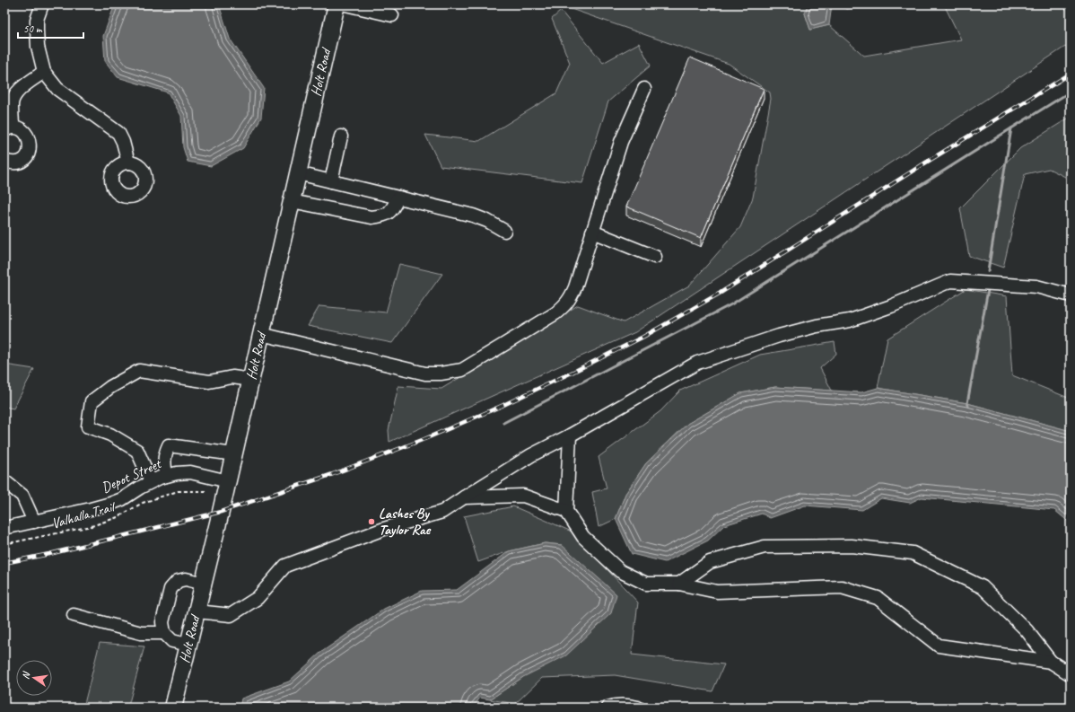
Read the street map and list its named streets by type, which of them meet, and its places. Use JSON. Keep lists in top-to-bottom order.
{
  "streets": {
    "main road": ["Holt Road"],
    "street": ["Depot Street"],
    "path": ["Valhalla Trail"]
  },
  "crossings": [
    ["Holt Road", "Depot Street"]
  ],
  "places": ["Lashes By Taylor Rae"],
  "scale_bar": "50 m",
  "north": "left"
}
